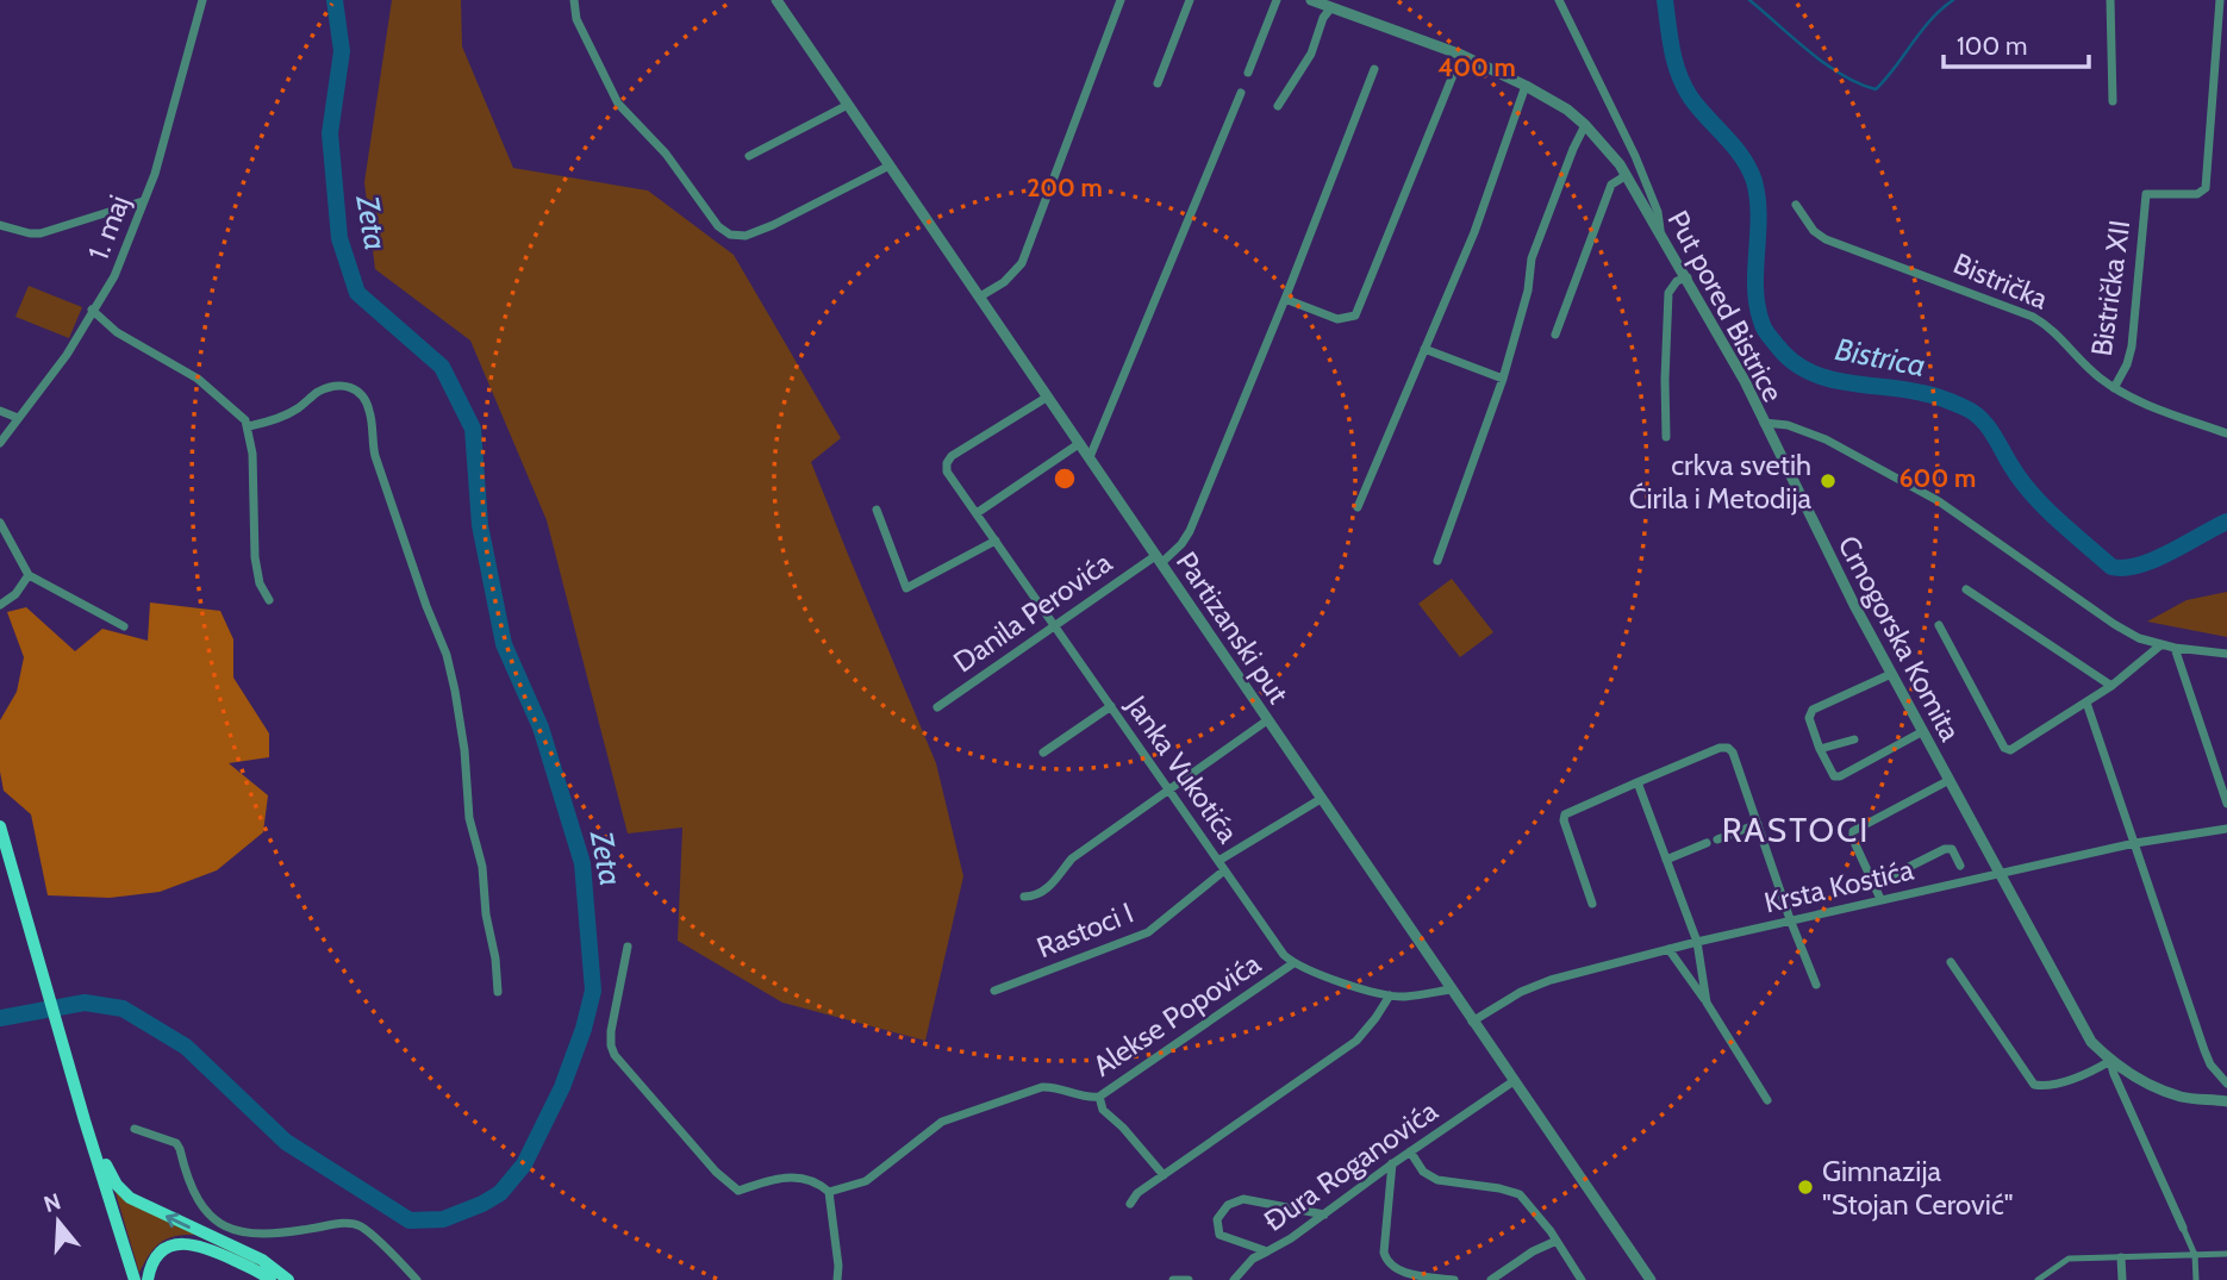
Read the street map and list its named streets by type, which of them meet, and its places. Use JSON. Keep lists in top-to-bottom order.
{
  "streets": {
    "street": [
      "1. maj",
      "Bistrička",
      "Bistrička XII",
      "Put pored Bistrice",
      "Danila Perovića",
      "Partizanski put",
      "Crnogorska Komita",
      "Janka Vukotića",
      "Krsta Kostića",
      "Rastoci I",
      "Alekse Popovića",
      "Đura Roganovića"
    ]
  },
  "crossings": [
    ["Bistrička", "Bistrička XII"],
    ["Put pored Bistrice", "Crnogorska Komita"],
    ["Danila Perovića", "Partizanski put"],
    ["Danila Perovića", "Janka Vukotića"],
    ["Partizanski put", "Janka Vukotića"],
    ["Partizanski put", "Krsta Kostića"],
    ["Partizanski put", "Đura Roganovića"],
    ["Crnogorska Komita", "Krsta Kostića"],
    ["Janka Vukotića", "Rastoci I"],
    ["Janka Vukotića", "Alekse Popovića"]
  ],
  "districts": ["RASTOCI"],
  "water": ["Zeta", "Bistrica"],
  "places": ["crkva svetih Ćirila i Metodija", "Gimnazija \"Stojan Cerović\""],
  "scale_bar": "100 m",
  "north": "top",
  "rings": ["400 m", "200 m", "600 m"]
}
